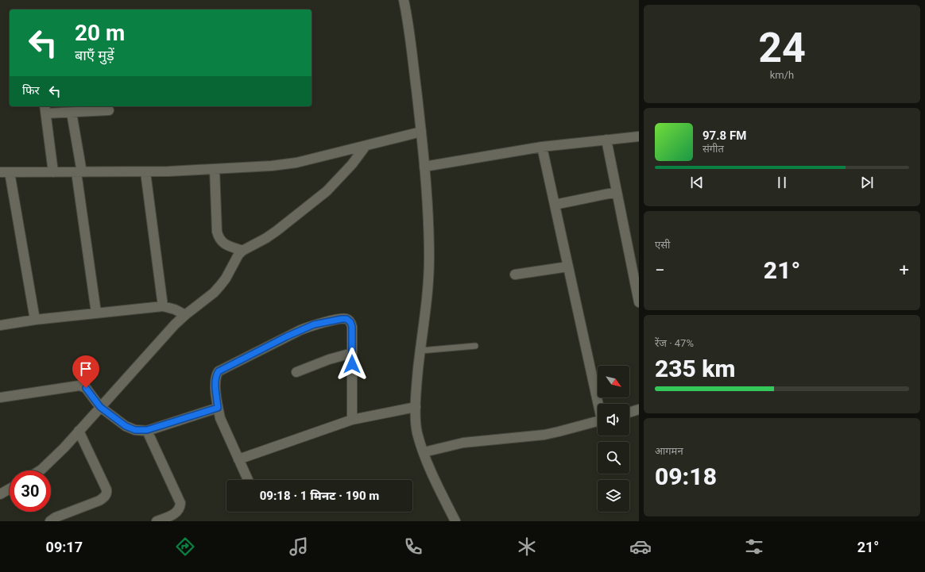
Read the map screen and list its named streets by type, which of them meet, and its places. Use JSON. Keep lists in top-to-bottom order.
{
  "north": "bottom right",
  "page": {
    "tile": [
      ["24", "km/h"],
      "एसी",
      ["रेंज · 47%", "235 km"],
      ["आगमन", "09:18"]
    ],
    "turn": ["20 m", "बाएँ मुड़ें"],
    "then": "फिर",
    "song": ["97.8 FM", "संगीत"],
    "heat": ["−", "21°", "+"],
    "limit": "30",
    "trip": "09:18 · 1 मिनट · 190 m",
    "tabs": ["09:17", "21°"]
  }
}
